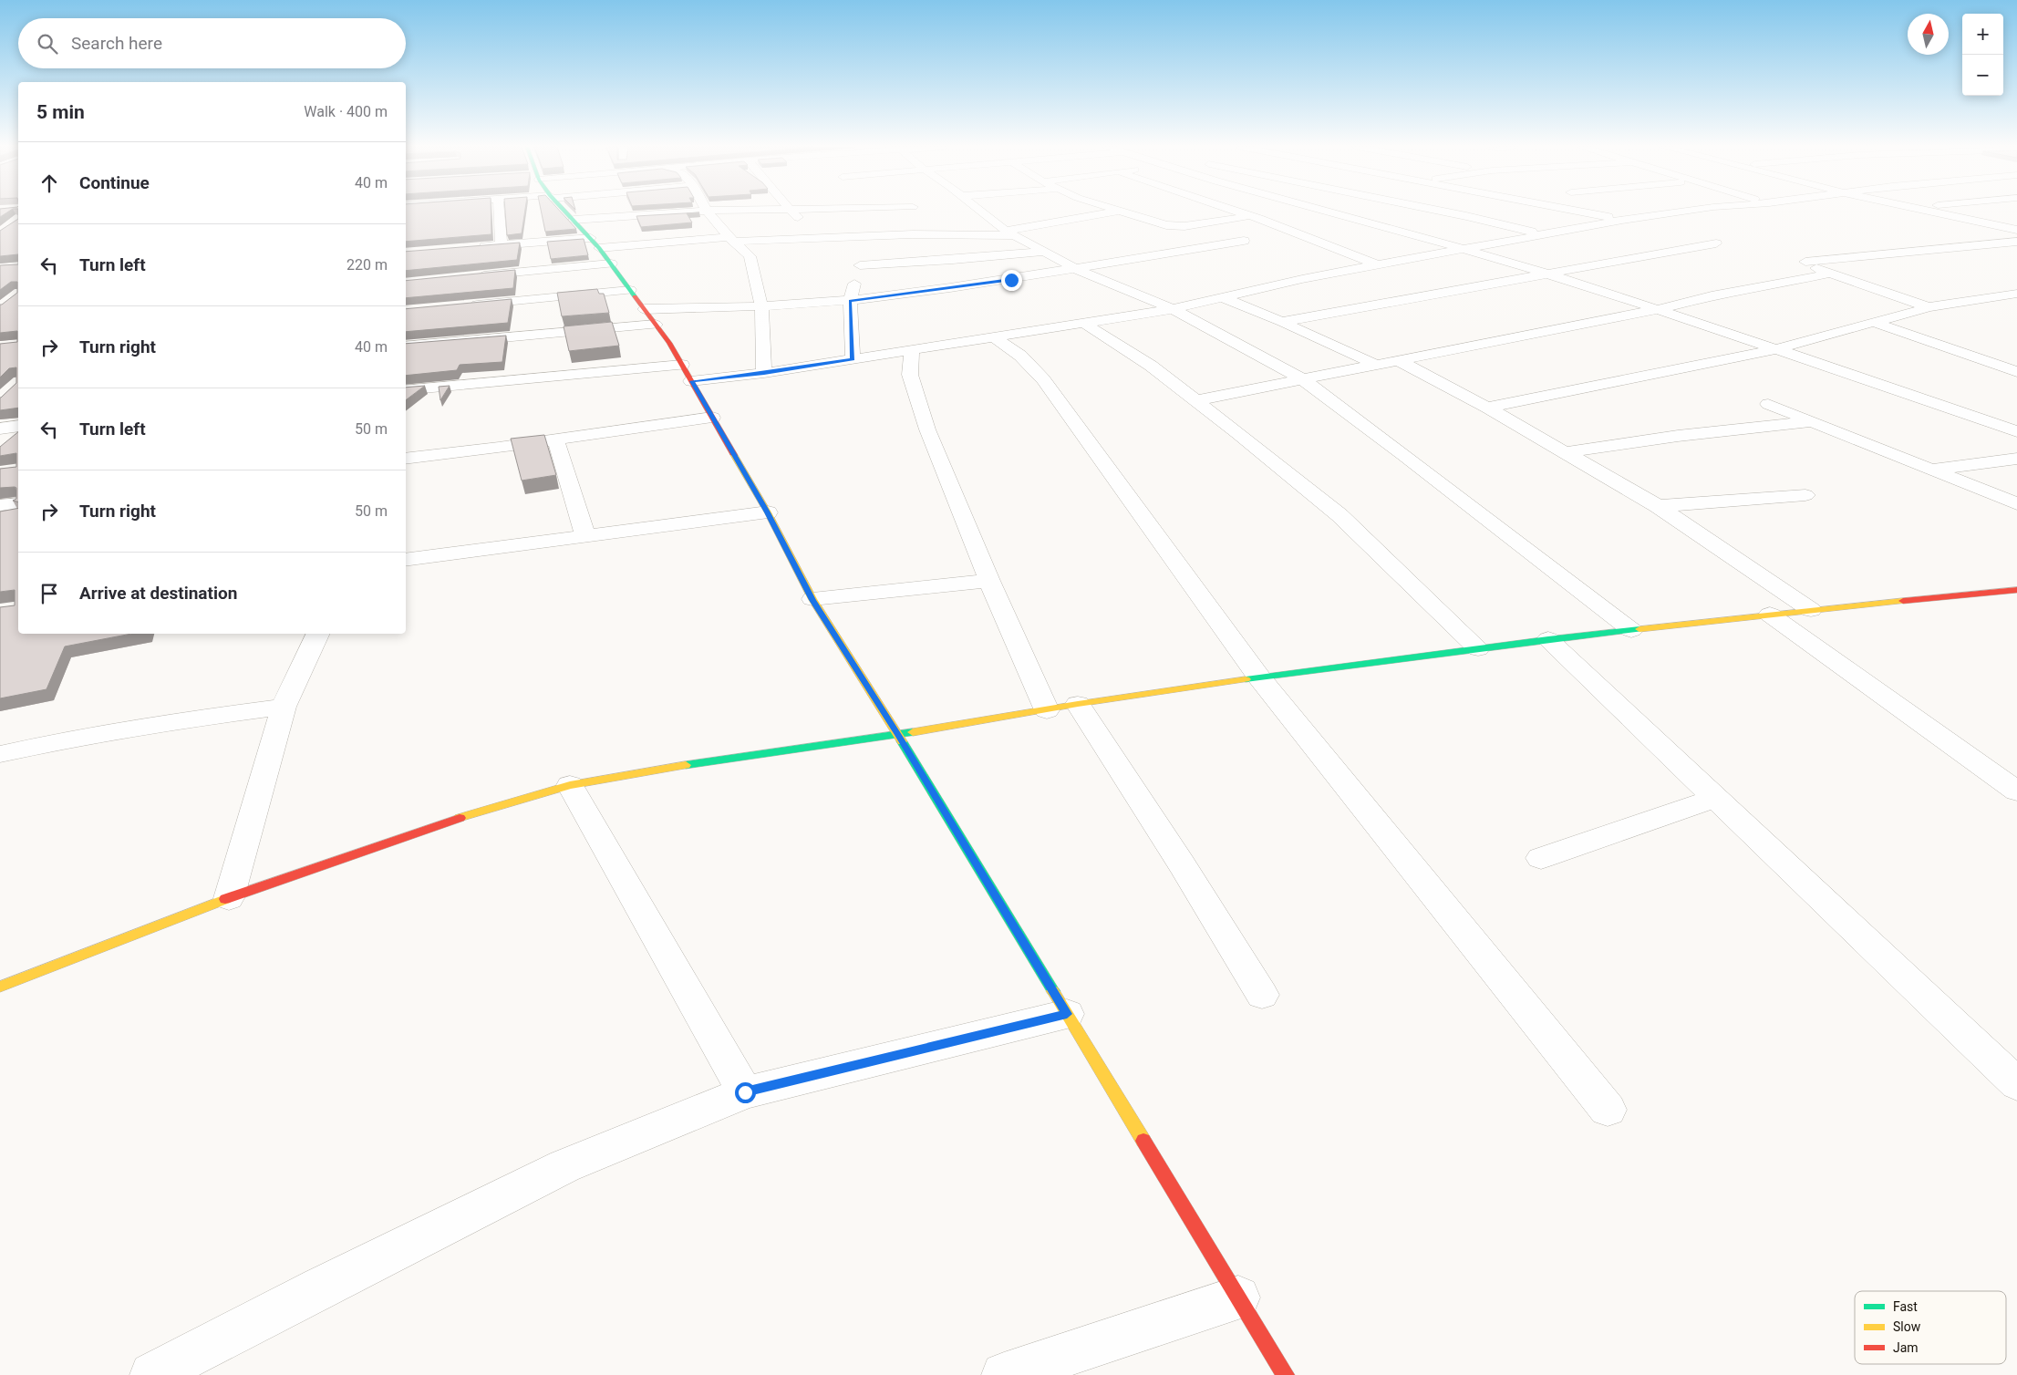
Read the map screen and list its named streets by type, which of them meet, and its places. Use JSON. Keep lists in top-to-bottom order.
{
  "legend": ["Fast", "Slow", "Jam"],
  "north": "top",
  "page": {
    "map_buttons": ["+", "−"],
    "search": "Search here",
    "heading": ["5 min", "Walk · 400 m"],
    "list": [
      ["Continue", "40 m"],
      ["Turn left", "220 m"],
      ["Turn right", "40 m"],
      ["Turn left", "50 m"],
      ["Turn right", "50 m"],
      "Arrive at destination"
    ]
  }
}
